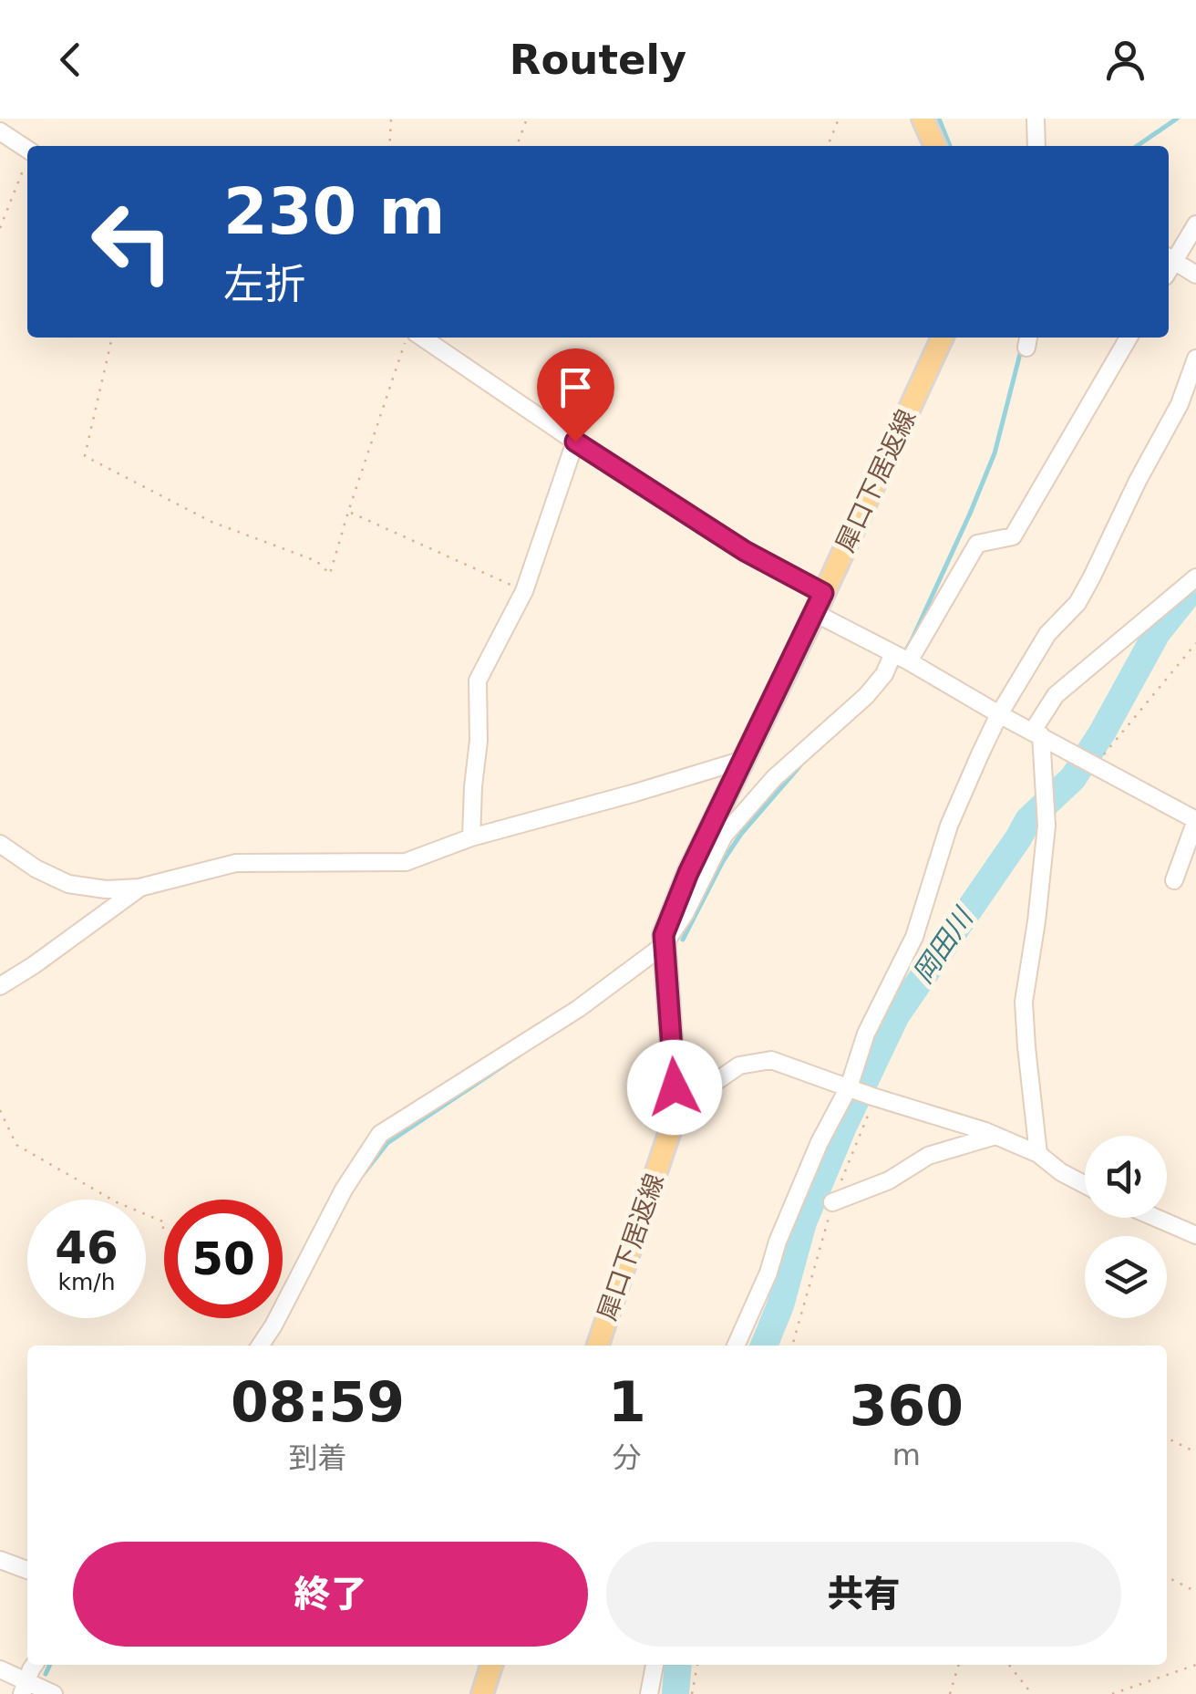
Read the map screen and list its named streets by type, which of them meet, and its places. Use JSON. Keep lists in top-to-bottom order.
{
  "streets": {
    "main road": ["犀口下居返線"]
  },
  "water": ["岡田川"],
  "page": {
    "header": "Routely",
    "turn": ["230 m", "左折"],
    "speed": "46 km/h",
    "limit": "50",
    "eta": [
      "08:59",
      "到着",
      "1",
      "分",
      "360",
      "m"
    ],
    "buttons": ["終了", "共有"]
  }
}
